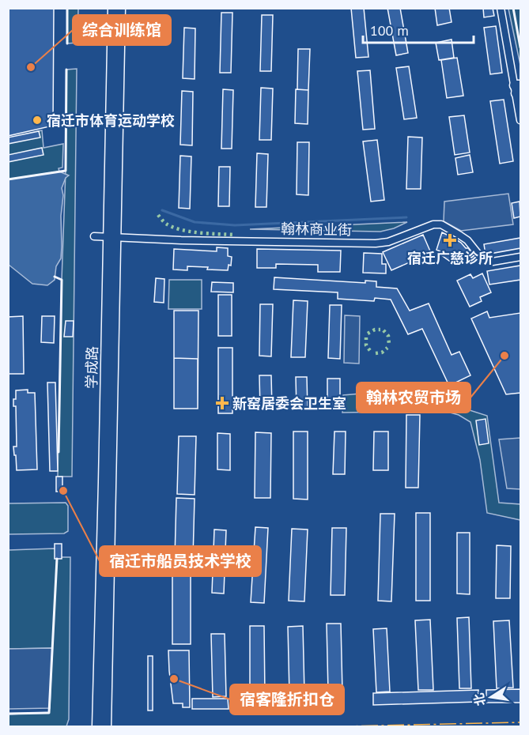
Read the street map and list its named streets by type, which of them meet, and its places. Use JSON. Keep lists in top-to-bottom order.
{
  "streets": {
    "main road": ["学成路"],
    "street": ["翰林商业街"]
  },
  "crossings": [
    ["翰林商业街", "学成路"]
  ],
  "places": {
    "other": [
      "综合训练馆",
      "宿迁市体育运动学校",
      "翰林农贸市场",
      "宿迁市船员技术学校",
      "宿客隆折扣仓"
    ],
    "health": ["宿迁广慈诊所", "新窑居委会卫生室"]
  },
  "scale_bar": "100 m",
  "north": "left"
}
